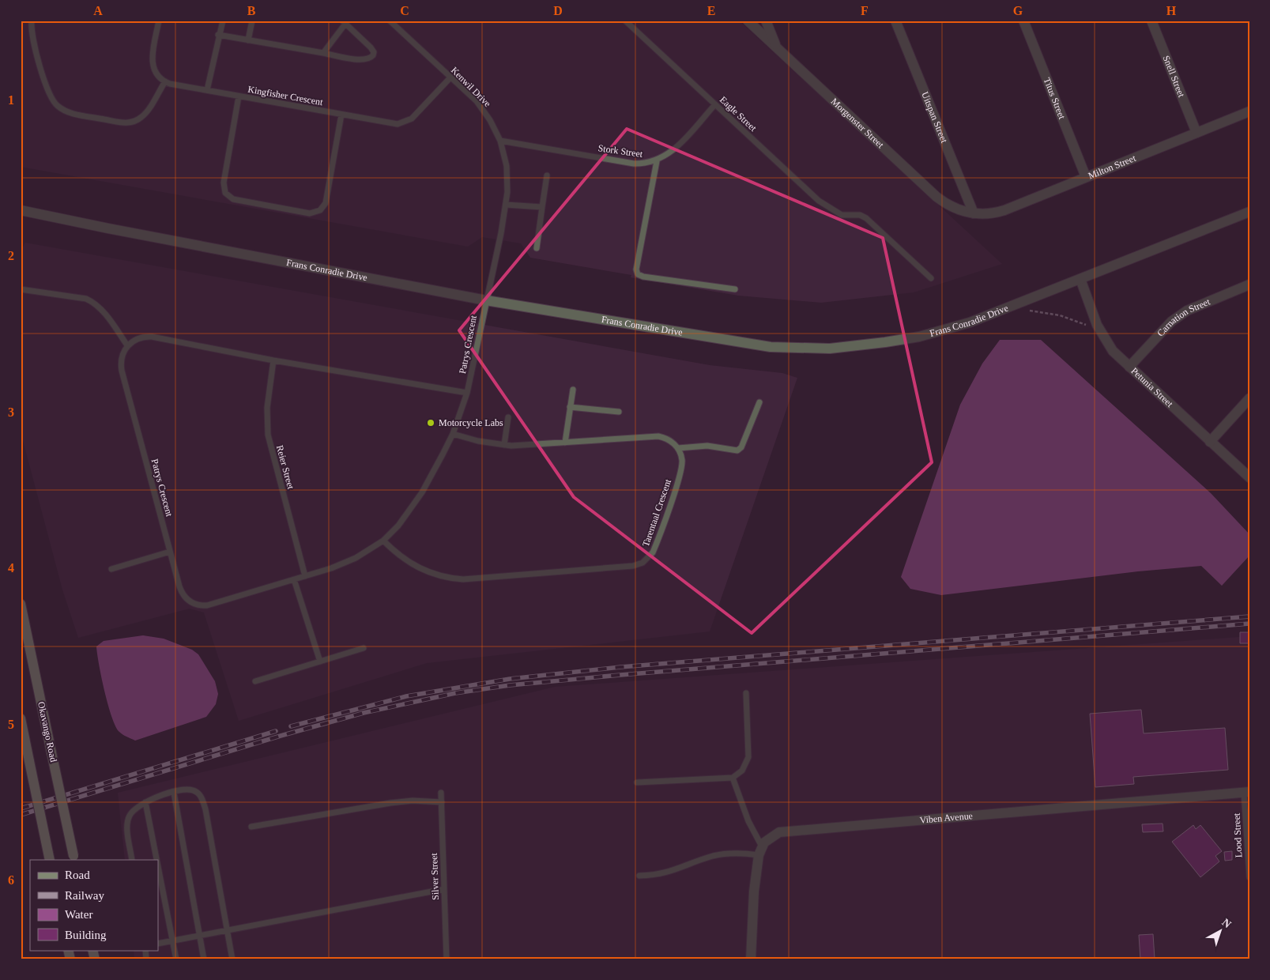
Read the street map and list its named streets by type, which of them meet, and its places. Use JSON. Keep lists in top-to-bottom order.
{
  "streets": {
    "main road": ["Okavango Road"],
    "street": [
      "Snell Street",
      "Titus Street",
      "Uitspan Street",
      "Morgenster Street",
      "Milton Street",
      "Frans Conradie Drive",
      "Carnation Street",
      "Petunia Street",
      "Viben Avenue"
    ],
    "lane": [
      "Kenwil Drive",
      "Kingfisher Crescent",
      "Eagle Street",
      "Stork Street",
      "Patrys Crescent",
      "Reier Street",
      "Tarentaal Crescent",
      "Lood Street",
      "Silver Street"
    ]
  },
  "crossings": [
    ["Snell Street", "Milton Street"],
    ["Kenwil Drive", "Kingfisher Crescent"],
    ["Kenwil Drive", "Stork Street"],
    ["Kenwil Drive", "Frans Conradie Drive"],
    ["Kenwil Drive", "Patrys Crescent"],
    ["Titus Street", "Milton Street"],
    ["Eagle Street", "Stork Street"],
    ["Uitspan Street", "Morgenster Street"],
    ["Uitspan Street", "Milton Street"],
    ["Morgenster Street", "Milton Street"],
    ["Frans Conradie Drive", "Patrys Crescent"],
    ["Frans Conradie Drive", "Petunia Street"],
    ["Carnation Street", "Petunia Street"],
    ["Patrys Crescent", "Reier Street"],
    ["Patrys Crescent", "Tarentaal Crescent"],
    ["Viben Avenue", "Lood Street"]
  ],
  "places": ["Motorcycle Labs"],
  "legend": [
    "Road",
    "Railway",
    "Water",
    "Building"
  ],
  "north": "top right",
  "grid": {
    "columns": [
      "A",
      "B",
      "C",
      "D",
      "E",
      "F",
      "G",
      "H"
    ],
    "rows": [
      "1",
      "2",
      "3",
      "4",
      "5",
      "6"
    ]
  }
}
